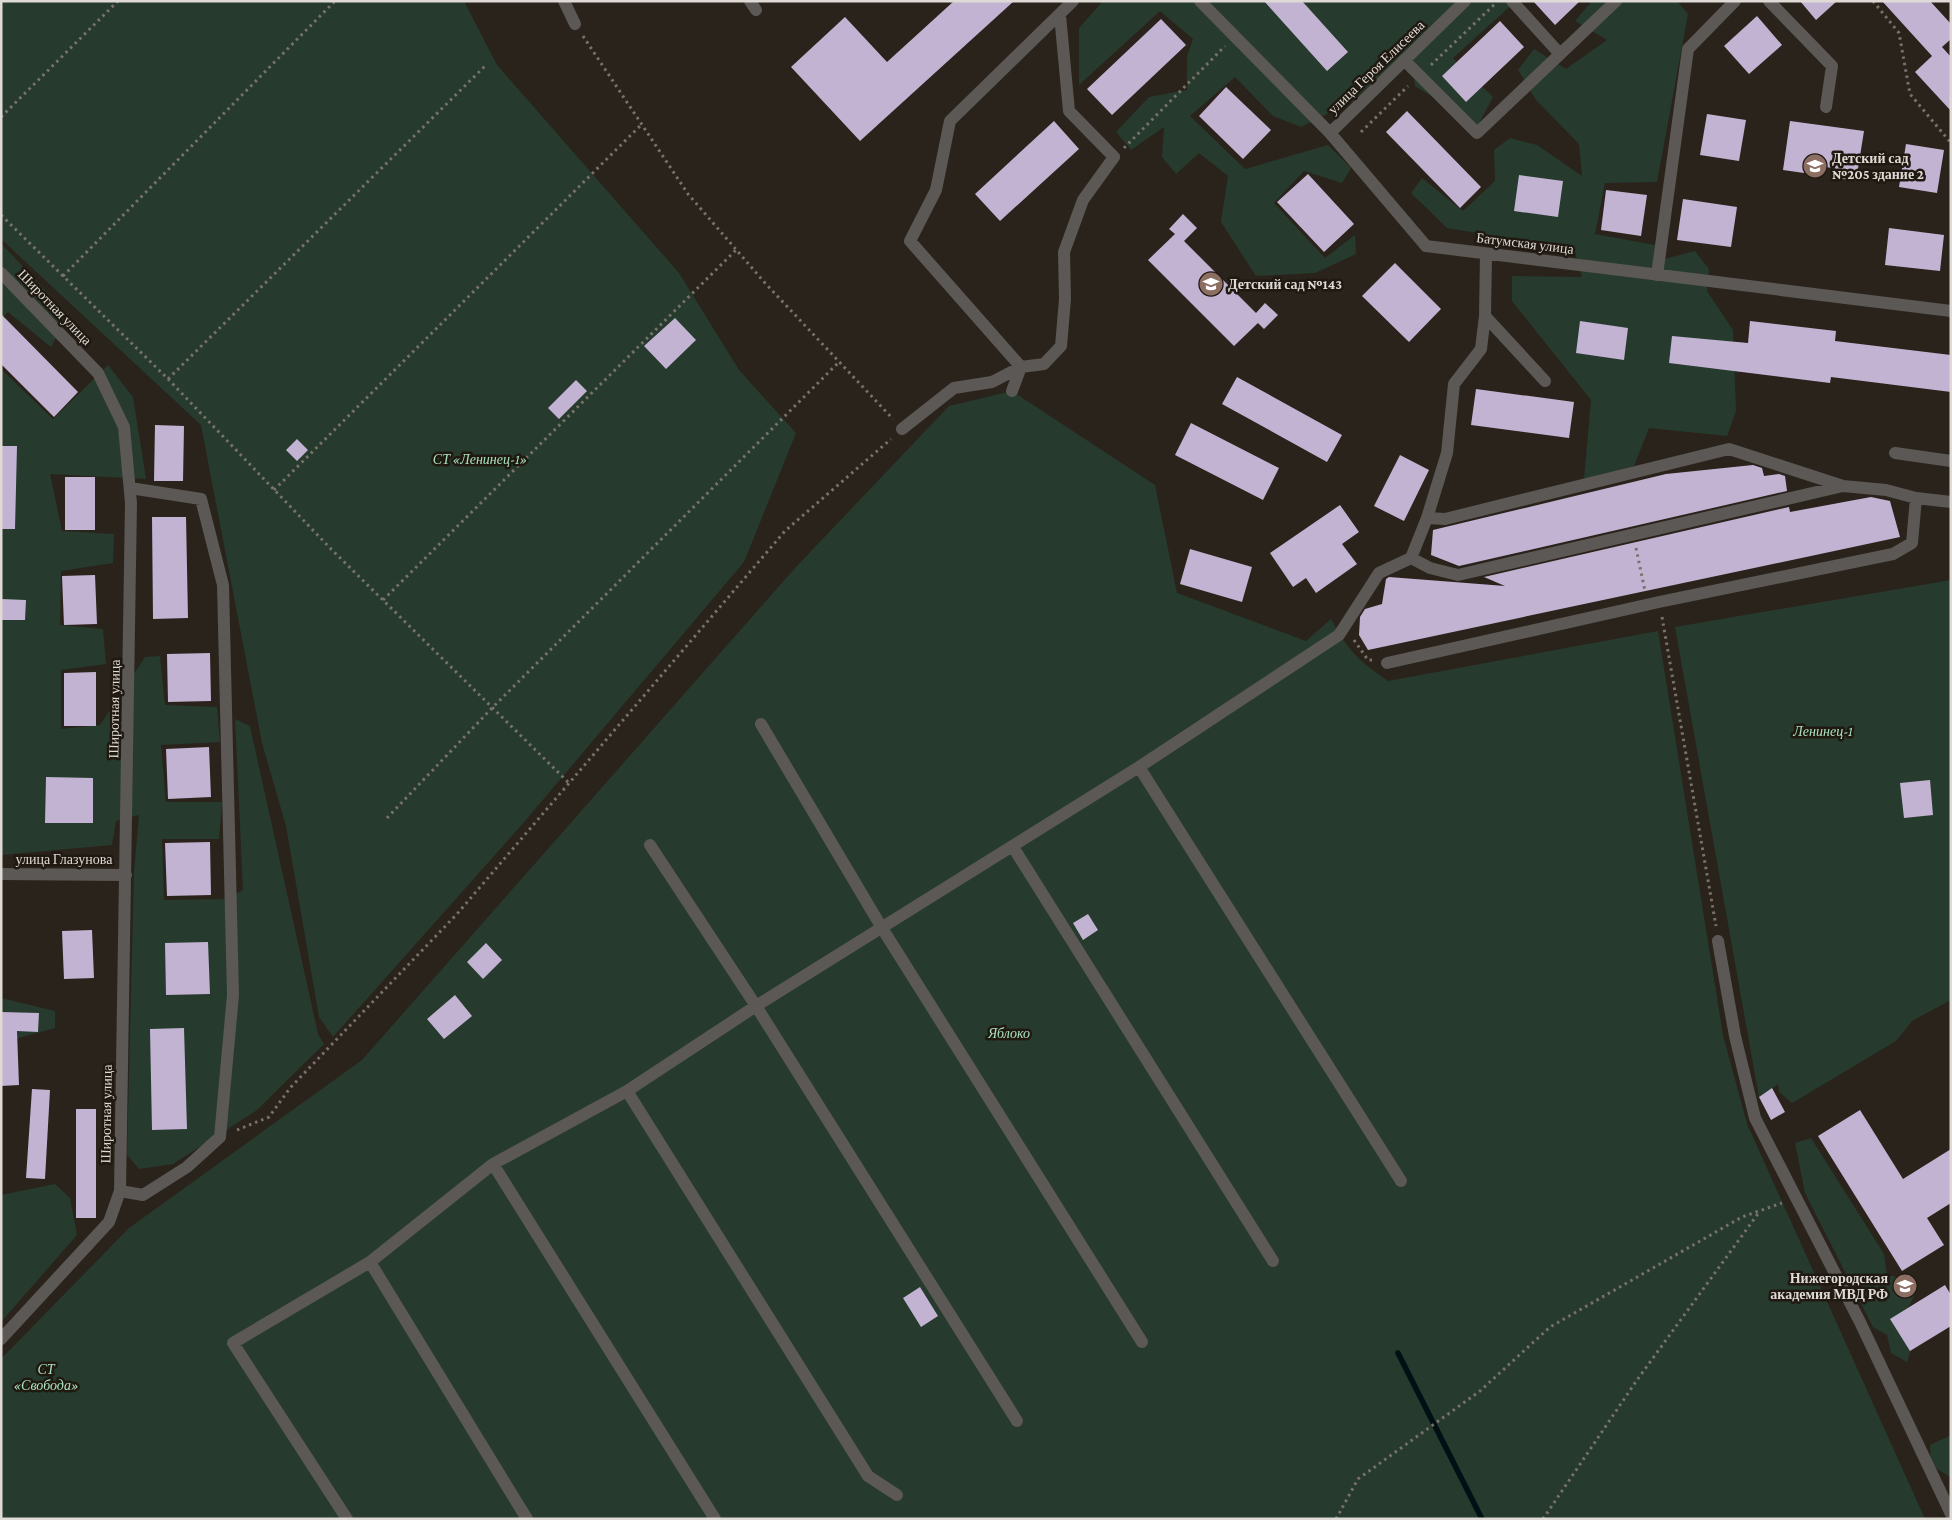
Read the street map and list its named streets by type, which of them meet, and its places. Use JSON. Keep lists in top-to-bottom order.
{
  "streets": {
    "street": [
      "улица Героя Елисеева",
      "Батумская улица",
      "Широтная улица",
      "улица Глазунова"
    ]
  },
  "crossings": [
    ["улица Героя Елисеева", "Батумская улица"],
    ["Широтная улица", "улица Глазунова"]
  ],
  "parks": [
    "СТ «Ленинец-1»",
    "Ленинец-1",
    "Яблоко",
    "СТ «Свобода»"
  ],
  "places": {
    "school or university": ["Детский сад №205 здание 2", "Детский сад №143", "Нижегородская академия МВД РФ"]
  }
}
